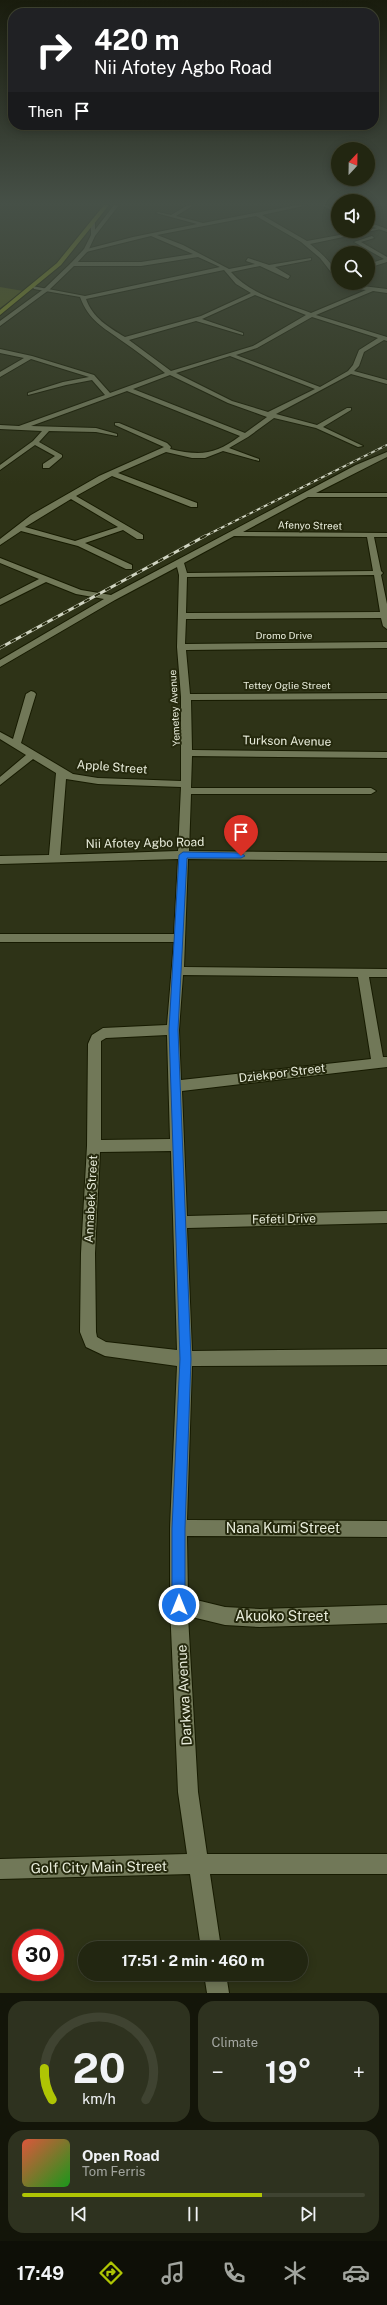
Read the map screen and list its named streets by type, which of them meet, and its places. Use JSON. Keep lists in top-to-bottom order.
{
  "streets": {
    "street": [
      "Afenyo Street",
      "Dromo Drive",
      "Tettey Oglie Street",
      "Yemetey Avenue",
      "Turkson Avenue",
      "Apple Street",
      "Nii Afotey Agbo Road",
      "Dziekpor Street",
      "Annabek Street",
      "Fefeti Drive",
      "Nana Kumi Street",
      "Akuoko Street",
      "Darkwa Avenue",
      "Golf City Main Street"
    ]
  },
  "crossings": [
    ["Dromo Drive", "Yemetey Avenue"],
    ["Tettey Oglie Street", "Yemetey Avenue"],
    ["Yemetey Avenue", "Turkson Avenue"],
    ["Yemetey Avenue", "Apple Street"],
    ["Yemetey Avenue", "Nii Afotey Agbo Road"],
    ["Yemetey Avenue", "Darkwa Avenue"],
    ["Nii Afotey Agbo Road", "Darkwa Avenue"],
    ["Dziekpor Street", "Darkwa Avenue"],
    ["Annabek Street", "Darkwa Avenue"],
    ["Fefeti Drive", "Darkwa Avenue"],
    ["Nana Kumi Street", "Darkwa Avenue"],
    ["Akuoko Street", "Darkwa Avenue"],
    ["Darkwa Avenue", "Golf City Main Street"]
  ],
  "north": "top",
  "page": {
    "turn": ["420 m", "Nii Afotey Agbo Road"],
    "then": "Then",
    "limit": "30",
    "trip": "17:51 · 2 min · 460 m",
    "tile": "Climate",
    "heat": ["−", "19°", "+"],
    "song": ["Open Road", "Tom Ferris"],
    "tabs": "17:49",
    "gauge": ["20", "km/h"]
  }
}
